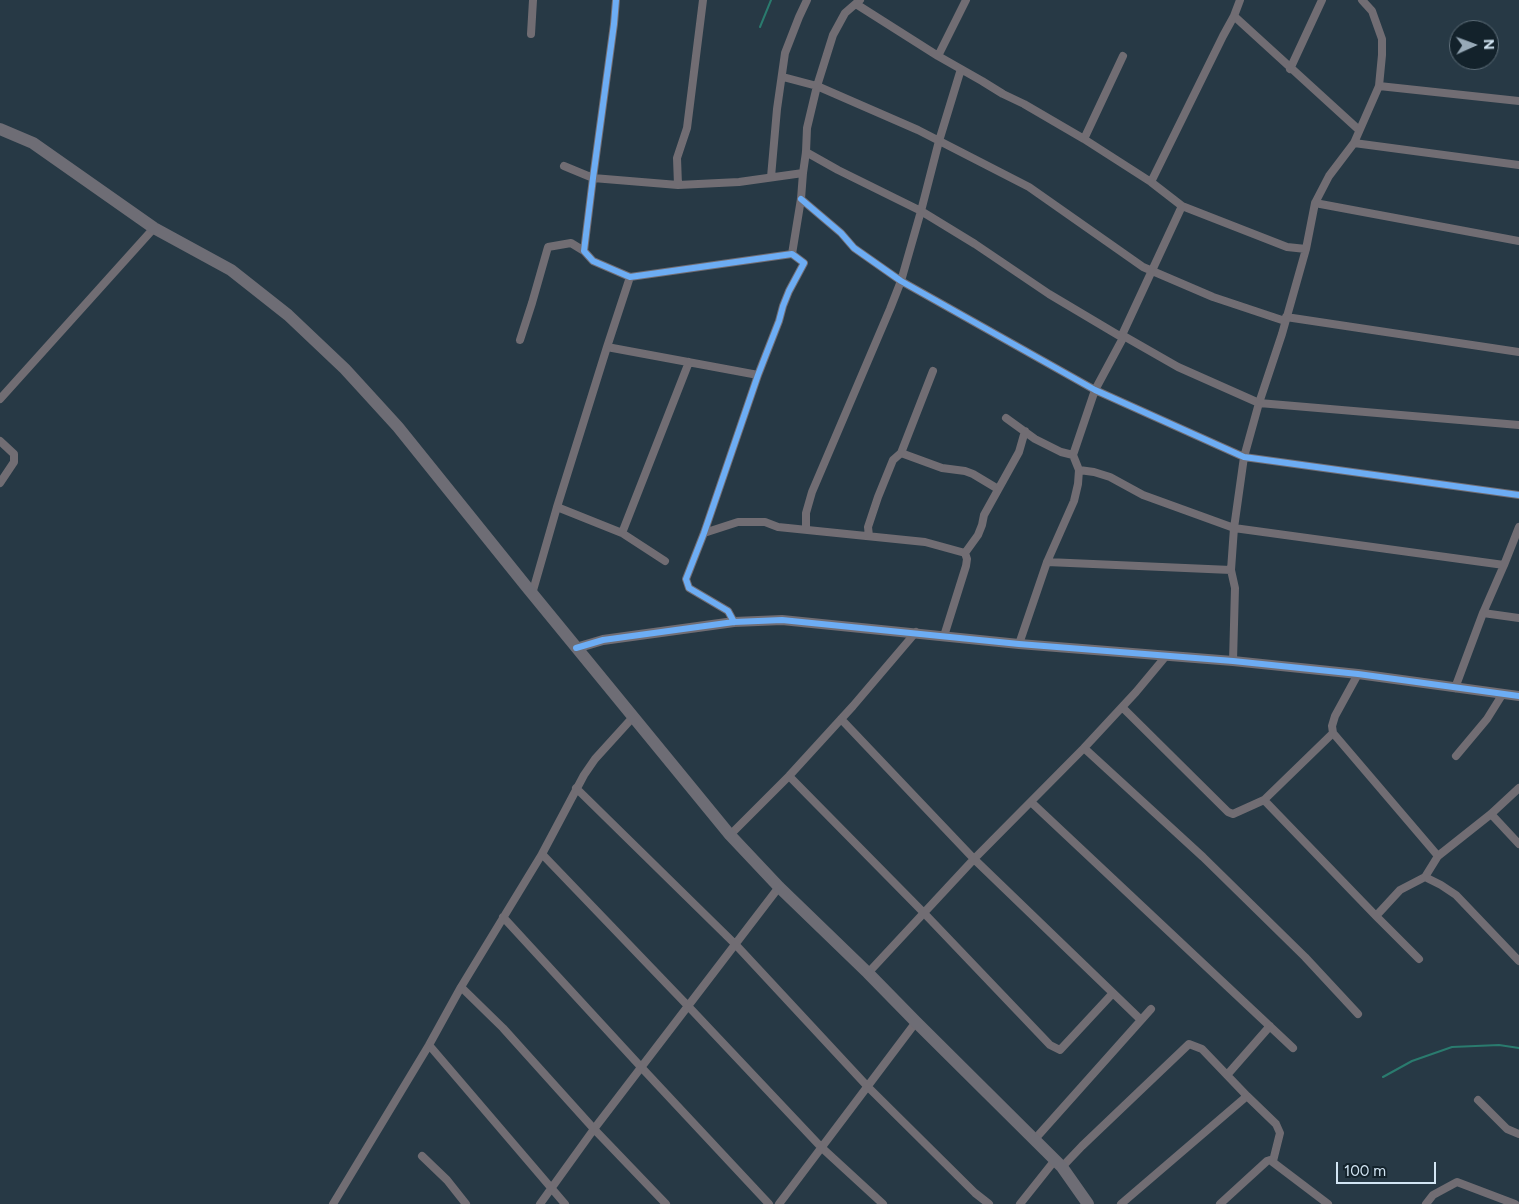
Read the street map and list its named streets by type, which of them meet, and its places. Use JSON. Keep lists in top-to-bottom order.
{
  "scale_bar": "100 m",
  "north": "right"
}
